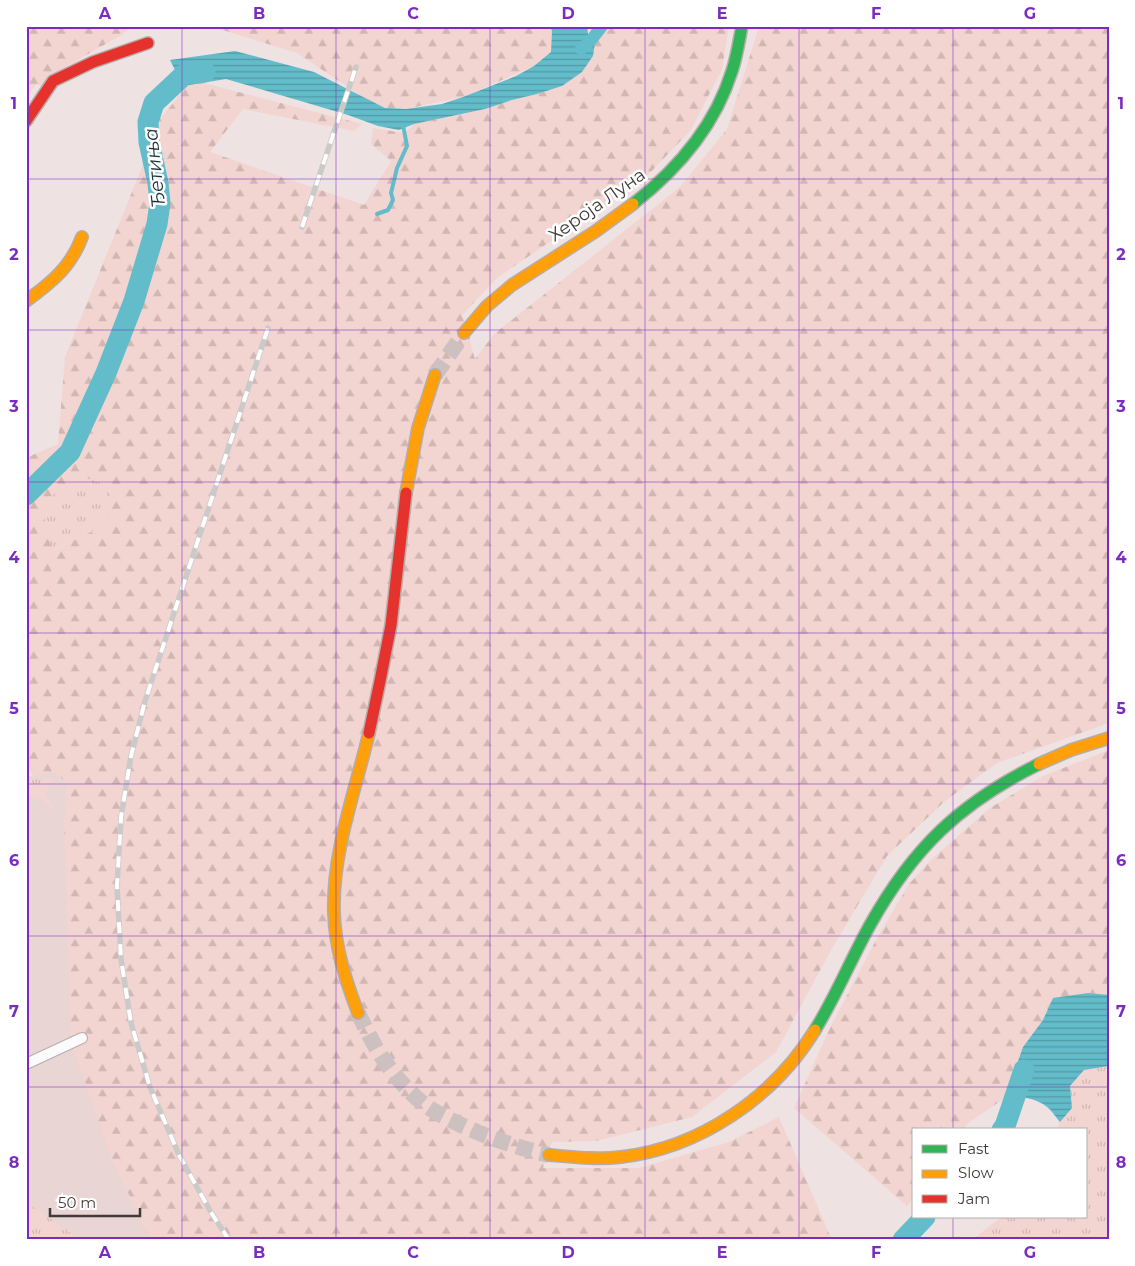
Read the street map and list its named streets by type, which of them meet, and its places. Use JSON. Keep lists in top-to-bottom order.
{
  "streets": {
    "main road": ["Хероја Луна"]
  },
  "water": ["Ђетиња"],
  "legend": ["Fast", "Slow", "Jam"],
  "scale_bar": "50 m",
  "grid": {
    "columns": [
      "A",
      "B",
      "C",
      "D",
      "E",
      "F",
      "G"
    ],
    "rows": [
      "1",
      "2",
      "3",
      "4",
      "5",
      "6",
      "7",
      "8"
    ]
  }
}
